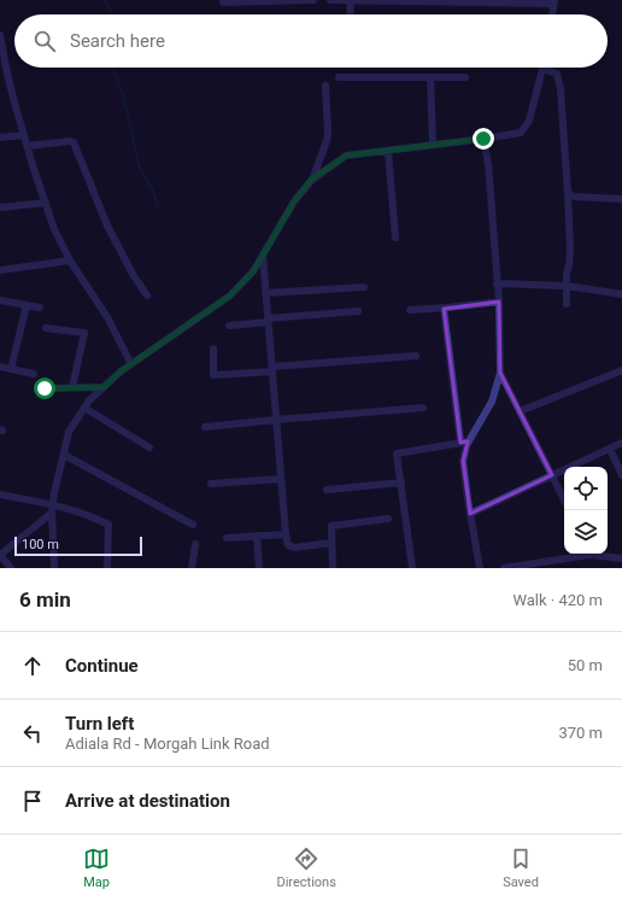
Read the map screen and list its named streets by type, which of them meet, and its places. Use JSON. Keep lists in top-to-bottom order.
{
  "scale_bar": "100 m",
  "page": {
    "search": "Search here",
    "scale": "100 m",
    "heading": ["6 min", "Walk · 420 m"],
    "list": [
      ["Continue", "50 m"],
      ["Turn left", "Adiala Rd - Morgah Link Road", "370 m"],
      "Arrive at destination"
    ],
    "nav": ["Map", "Directions", "Saved"]
  }
}
